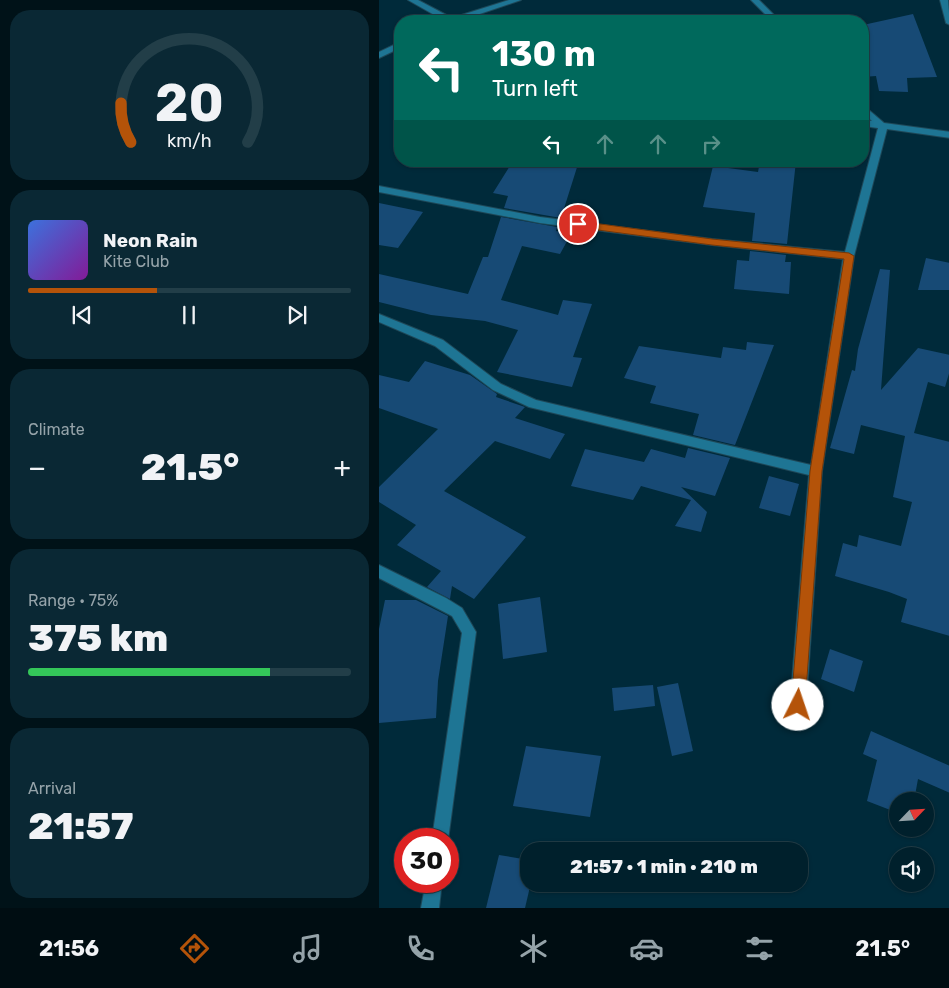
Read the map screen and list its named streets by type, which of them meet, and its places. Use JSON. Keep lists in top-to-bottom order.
{
  "north": "top right",
  "page": {
    "turn": ["130 m", "Turn left"],
    "song": ["Neon Rain", "Kite Club"],
    "tile": [
      "Climate",
      ["Range · 75%", "375 km"],
      ["Arrival", "21:57"]
    ],
    "heat": ["−", "21.5°", "+"],
    "limit": "30",
    "trip": "21:57 · 1 min · 210 m",
    "tabs": ["21:56", "21.5°"],
    "gauge": ["20", "km/h"]
  }
}
